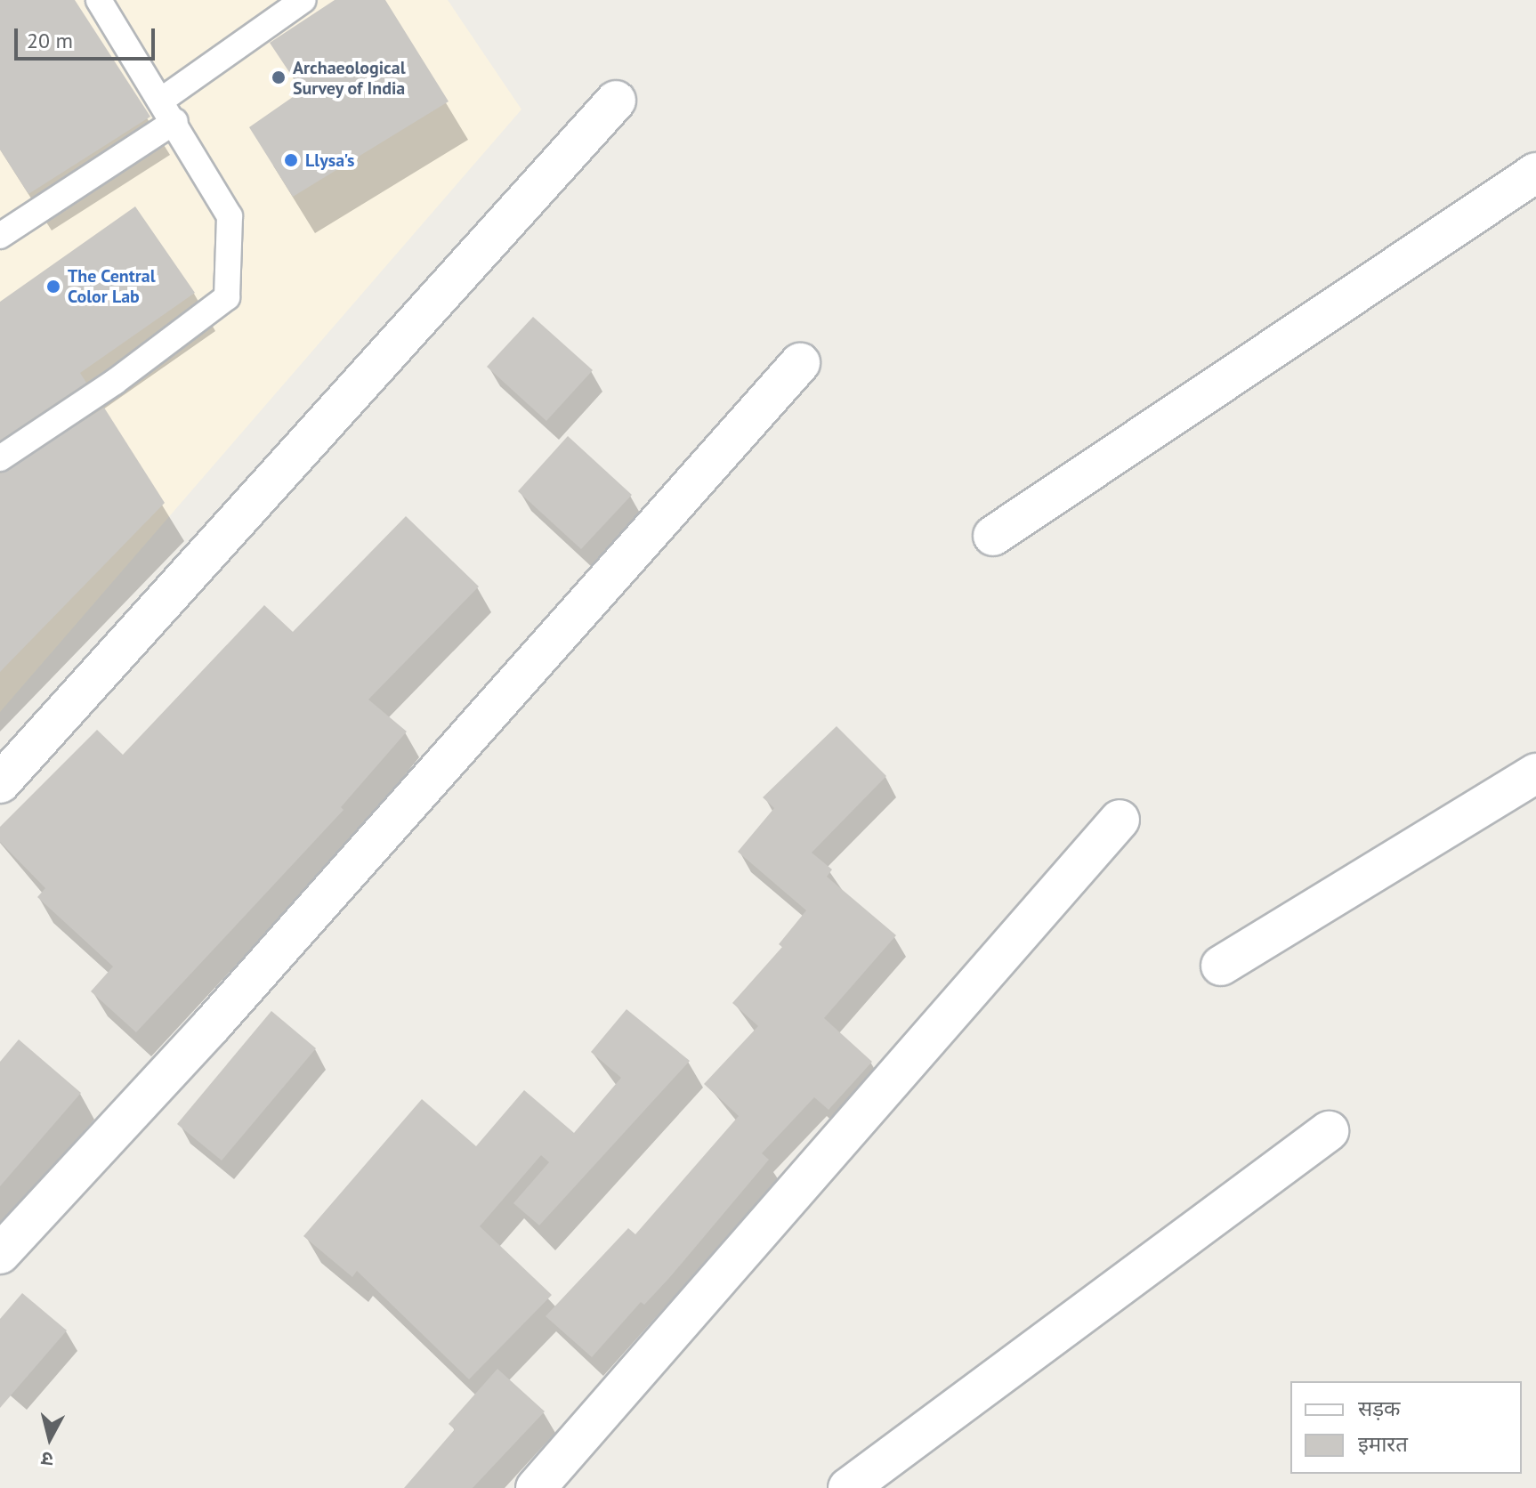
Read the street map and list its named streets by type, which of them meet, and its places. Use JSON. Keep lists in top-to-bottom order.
{
  "places": ["Archaeological Survey of India", "Llysa's", "The Central Color Lab"],
  "legend": ["सड़क", "इमारत"],
  "scale_bar": "20 m",
  "north": "bottom"
}
